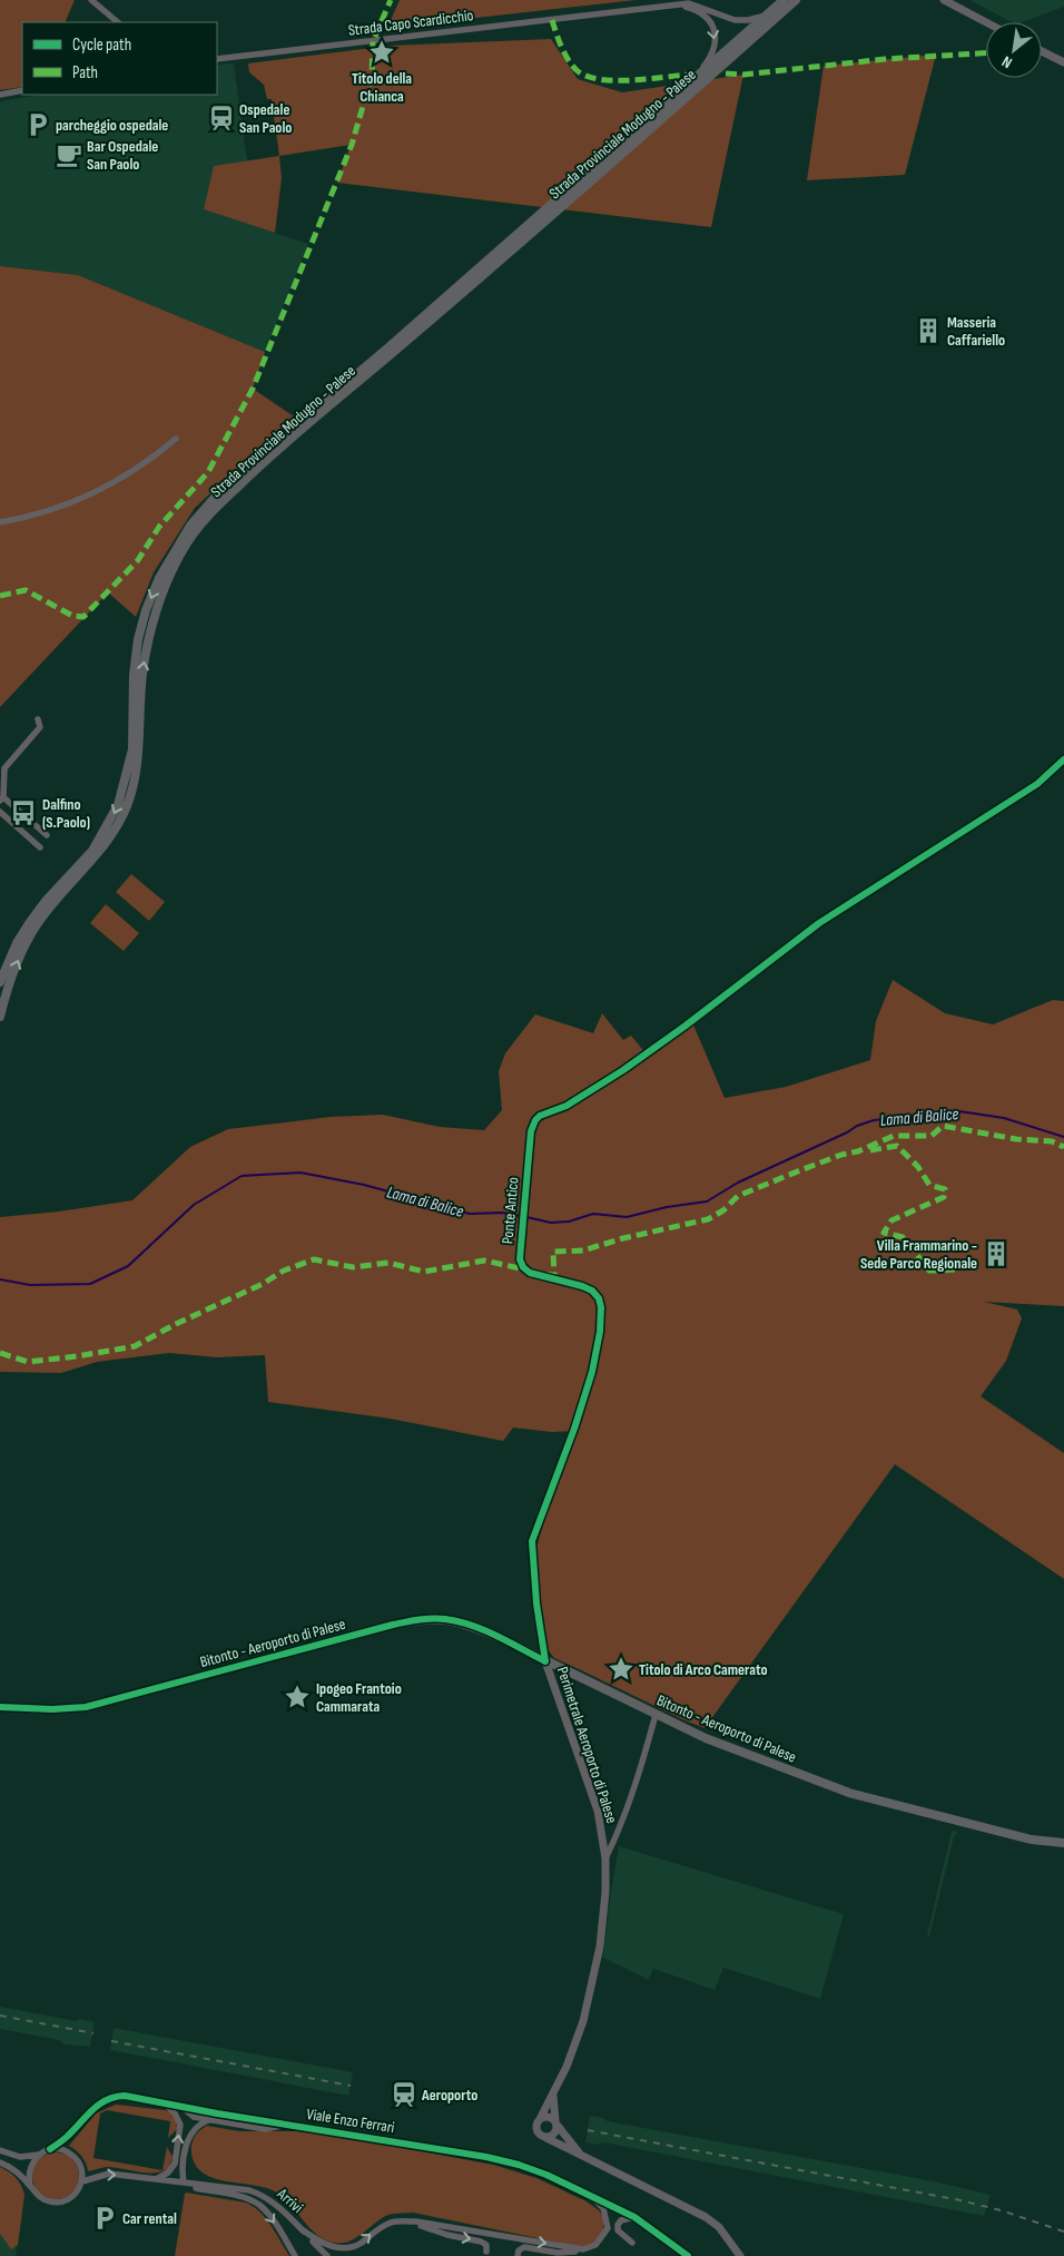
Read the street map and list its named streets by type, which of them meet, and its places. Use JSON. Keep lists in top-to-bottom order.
{
  "streets": {
    "main road": ["Strada Provinciale Modugno - Palese", "Bitonto - Aeroporto di Palese"],
    "street": [
      "Strada Capo Scardicchio",
      "Ponte Antico",
      "Perimetrale Aeroporto di Palese",
      "Viale Enzo Ferrari",
      "Arrivi"
    ]
  },
  "crossings": [
    ["Ponte Antico", "Bitonto - Aeroporto di Palese"],
    ["Ponte Antico", "Perimetrale Aeroporto di Palese"],
    ["Bitonto - Aeroporto di Palese", "Perimetrale Aeroporto di Palese"]
  ],
  "water": ["Lama di Balice"],
  "places": {
    "place": ["Titolo della Chianca", "Titolo di Arco Camerato", "Ipogeo Frantoio Cammarata"],
    "station": ["Ospedale San Paolo", "Aeroporto"],
    "parking": ["parcheggio ospedale", "Car rental"],
    "cafe": ["Bar Ospedale San Paolo"],
    "building": ["Masseria Caffariello", "Villa Frammarino - Sede Parco Regionale"],
    "bus stop": ["Dalfino (S.Paolo)"]
  },
  "legend": ["Cycle path", "Path"],
  "north": "bottom left"
}
